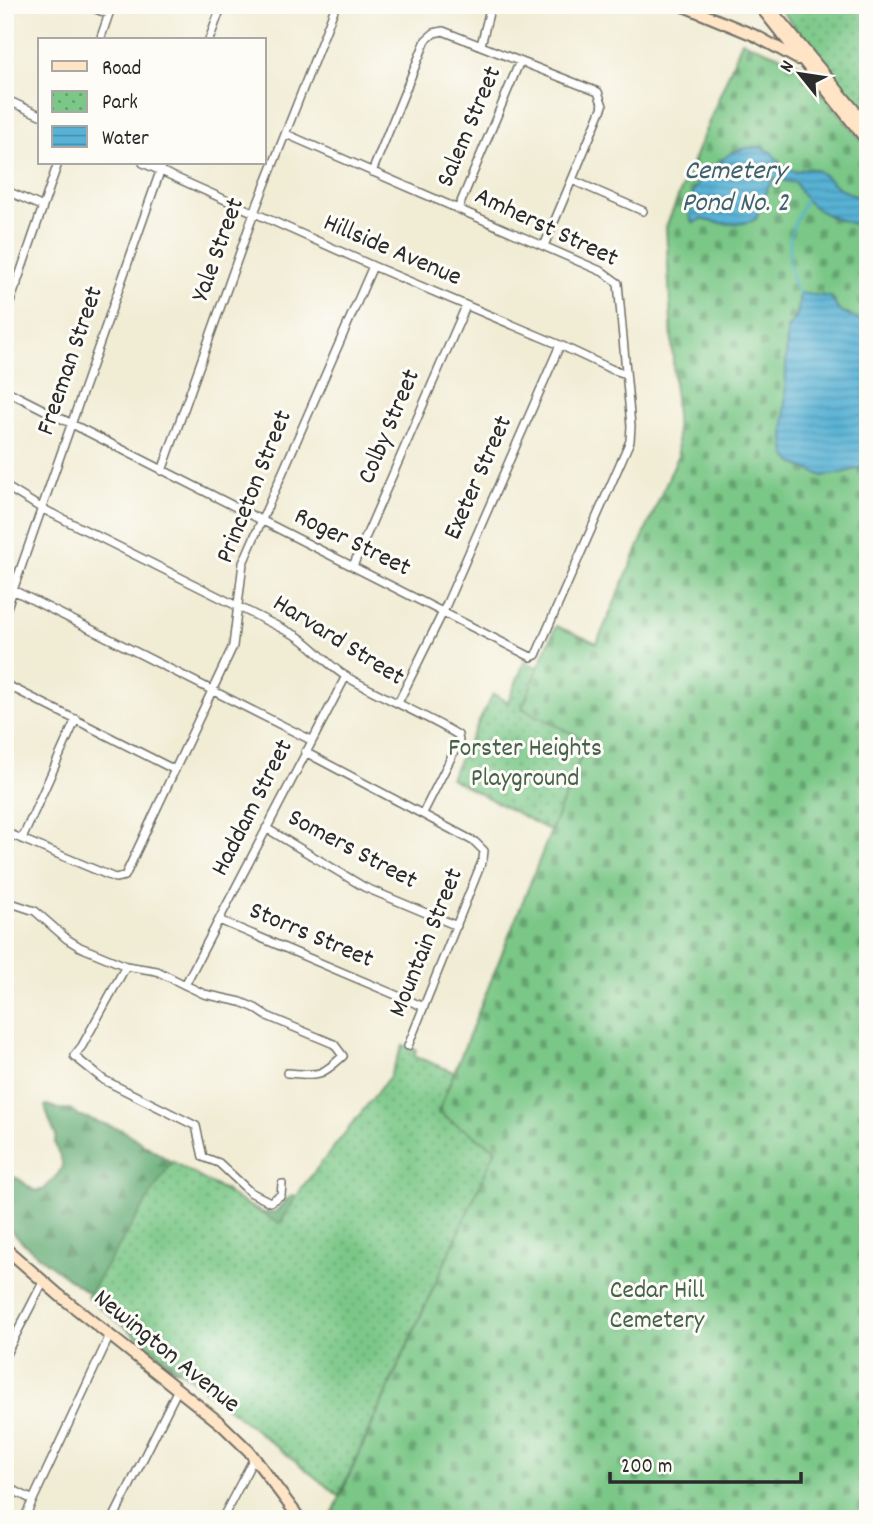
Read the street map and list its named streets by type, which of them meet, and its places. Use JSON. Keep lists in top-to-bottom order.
{
  "streets": {
    "main road": ["Newington Avenue"],
    "street": [
      "Salem Street",
      "Amherst Street",
      "Yale Street",
      "Hillside Avenue",
      "Freeman Street",
      "Colby Street",
      "Exeter Street",
      "Princeton Street",
      "Roger Street",
      "Harvard Street",
      "Haddam Street",
      "Somers Street",
      "Storrs Street",
      "Mountain Street"
    ]
  },
  "crossings": [
    ["Salem Street", "Amherst Street"],
    ["Amherst Street", "Yale Street"],
    ["Amherst Street", "Hillside Avenue"],
    ["Amherst Street", "Roger Street"],
    ["Yale Street", "Hillside Avenue"],
    ["Yale Street", "Roger Street"],
    ["Hillside Avenue", "Freeman Street"],
    ["Hillside Avenue", "Colby Street"],
    ["Hillside Avenue", "Exeter Street"],
    ["Hillside Avenue", "Princeton Street"],
    ["Freeman Street", "Roger Street"],
    ["Freeman Street", "Harvard Street"],
    ["Colby Street", "Roger Street"],
    ["Exeter Street", "Roger Street"],
    ["Exeter Street", "Harvard Street"],
    ["Princeton Street", "Roger Street"],
    ["Princeton Street", "Harvard Street"],
    ["Harvard Street", "Haddam Street"],
    ["Harvard Street", "Mountain Street"],
    ["Haddam Street", "Somers Street"],
    ["Haddam Street", "Storrs Street"],
    ["Haddam Street", "Mountain Street"],
    ["Somers Street", "Mountain Street"],
    ["Storrs Street", "Mountain Street"]
  ],
  "water": ["Cemetery Pond No. 2"],
  "parks": ["Forster Heights Playground", "Cedar Hill Cemetery"],
  "legend": ["Road", "Park", "Water"],
  "scale_bar": "200 m",
  "north": "top left"
}
